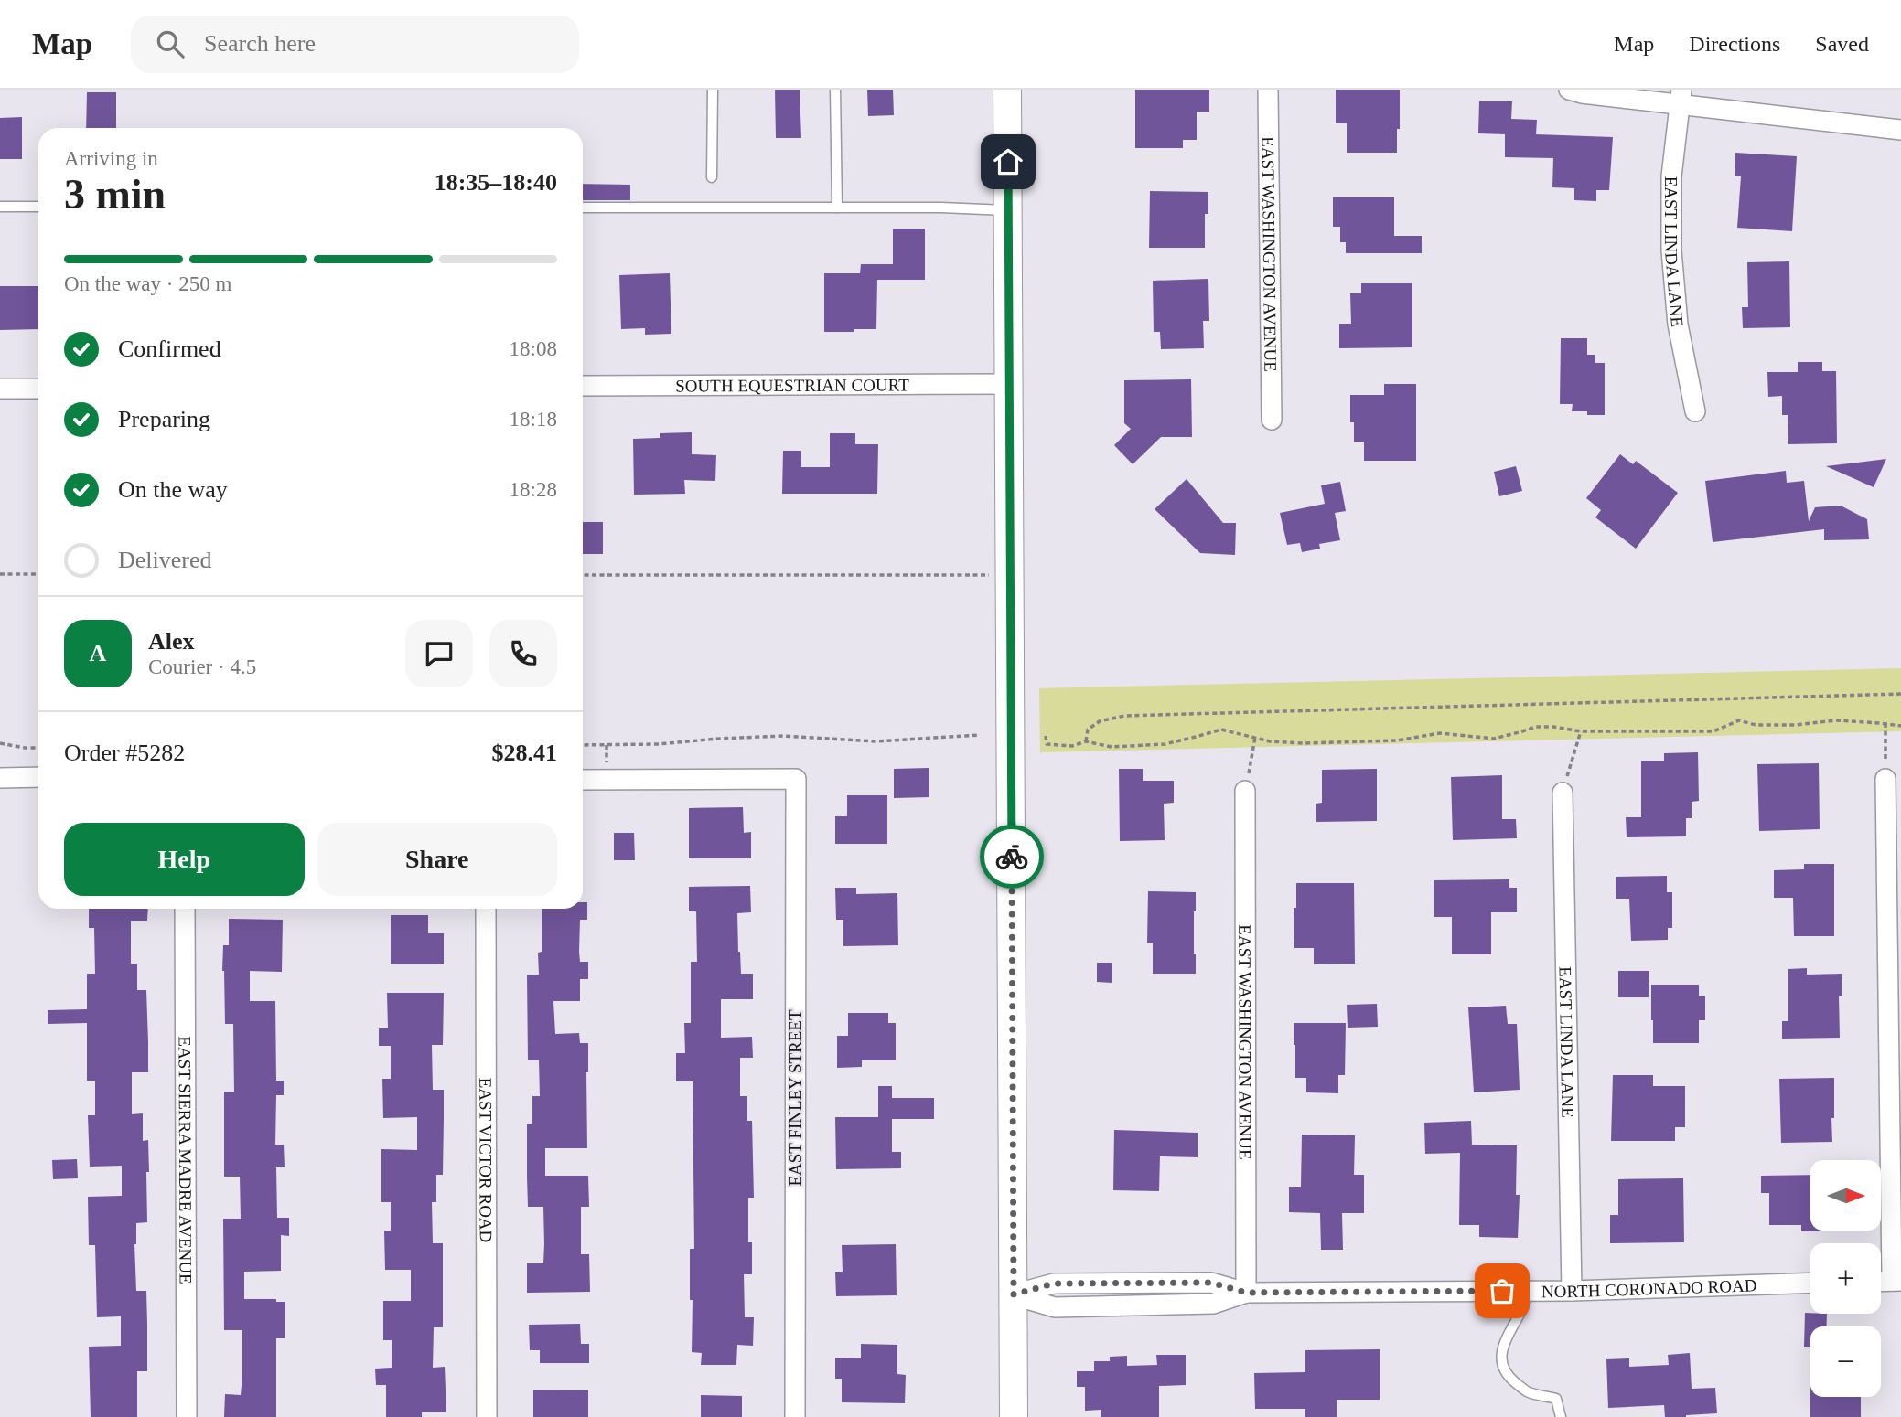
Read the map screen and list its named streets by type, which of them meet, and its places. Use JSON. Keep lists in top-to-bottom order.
{
  "streets": {
    "street": [
      "EAST LINDA LANE",
      "EAST WASHINGTON AVENUE",
      "SOUTH EQUESTRIAN COURT",
      "EAST FINLEY STREET",
      "EAST SIERRA MADRE AVENUE",
      "EAST VICTOR ROAD",
      "NORTH CORONADO ROAD"
    ]
  },
  "crossings": [
    ["EAST LINDA LANE", "NORTH CORONADO ROAD"],
    ["EAST WASHINGTON AVENUE", "NORTH CORONADO ROAD"]
  ],
  "north": "right",
  "page": {
    "header": "Map",
    "search": "Search here",
    "nav": ["Map", "Directions", "Saved"],
    "heading": ["3 min", "Arriving in", "18:35–18:40"],
    "panel": [
      "Alex",
      "Courier · 4.5",
      "Order #5282",
      "$28.41"
    ],
    "bar": "On the way · 250 m",
    "list": [
      ["Confirmed", "18:08"],
      ["Preparing", "18:18"],
      ["On the way", "18:28"],
      "Delivered"
    ],
    "round": "A",
    "buttons": ["Help", "Share"],
    "map_buttons": ["+", "−"]
  }
}
